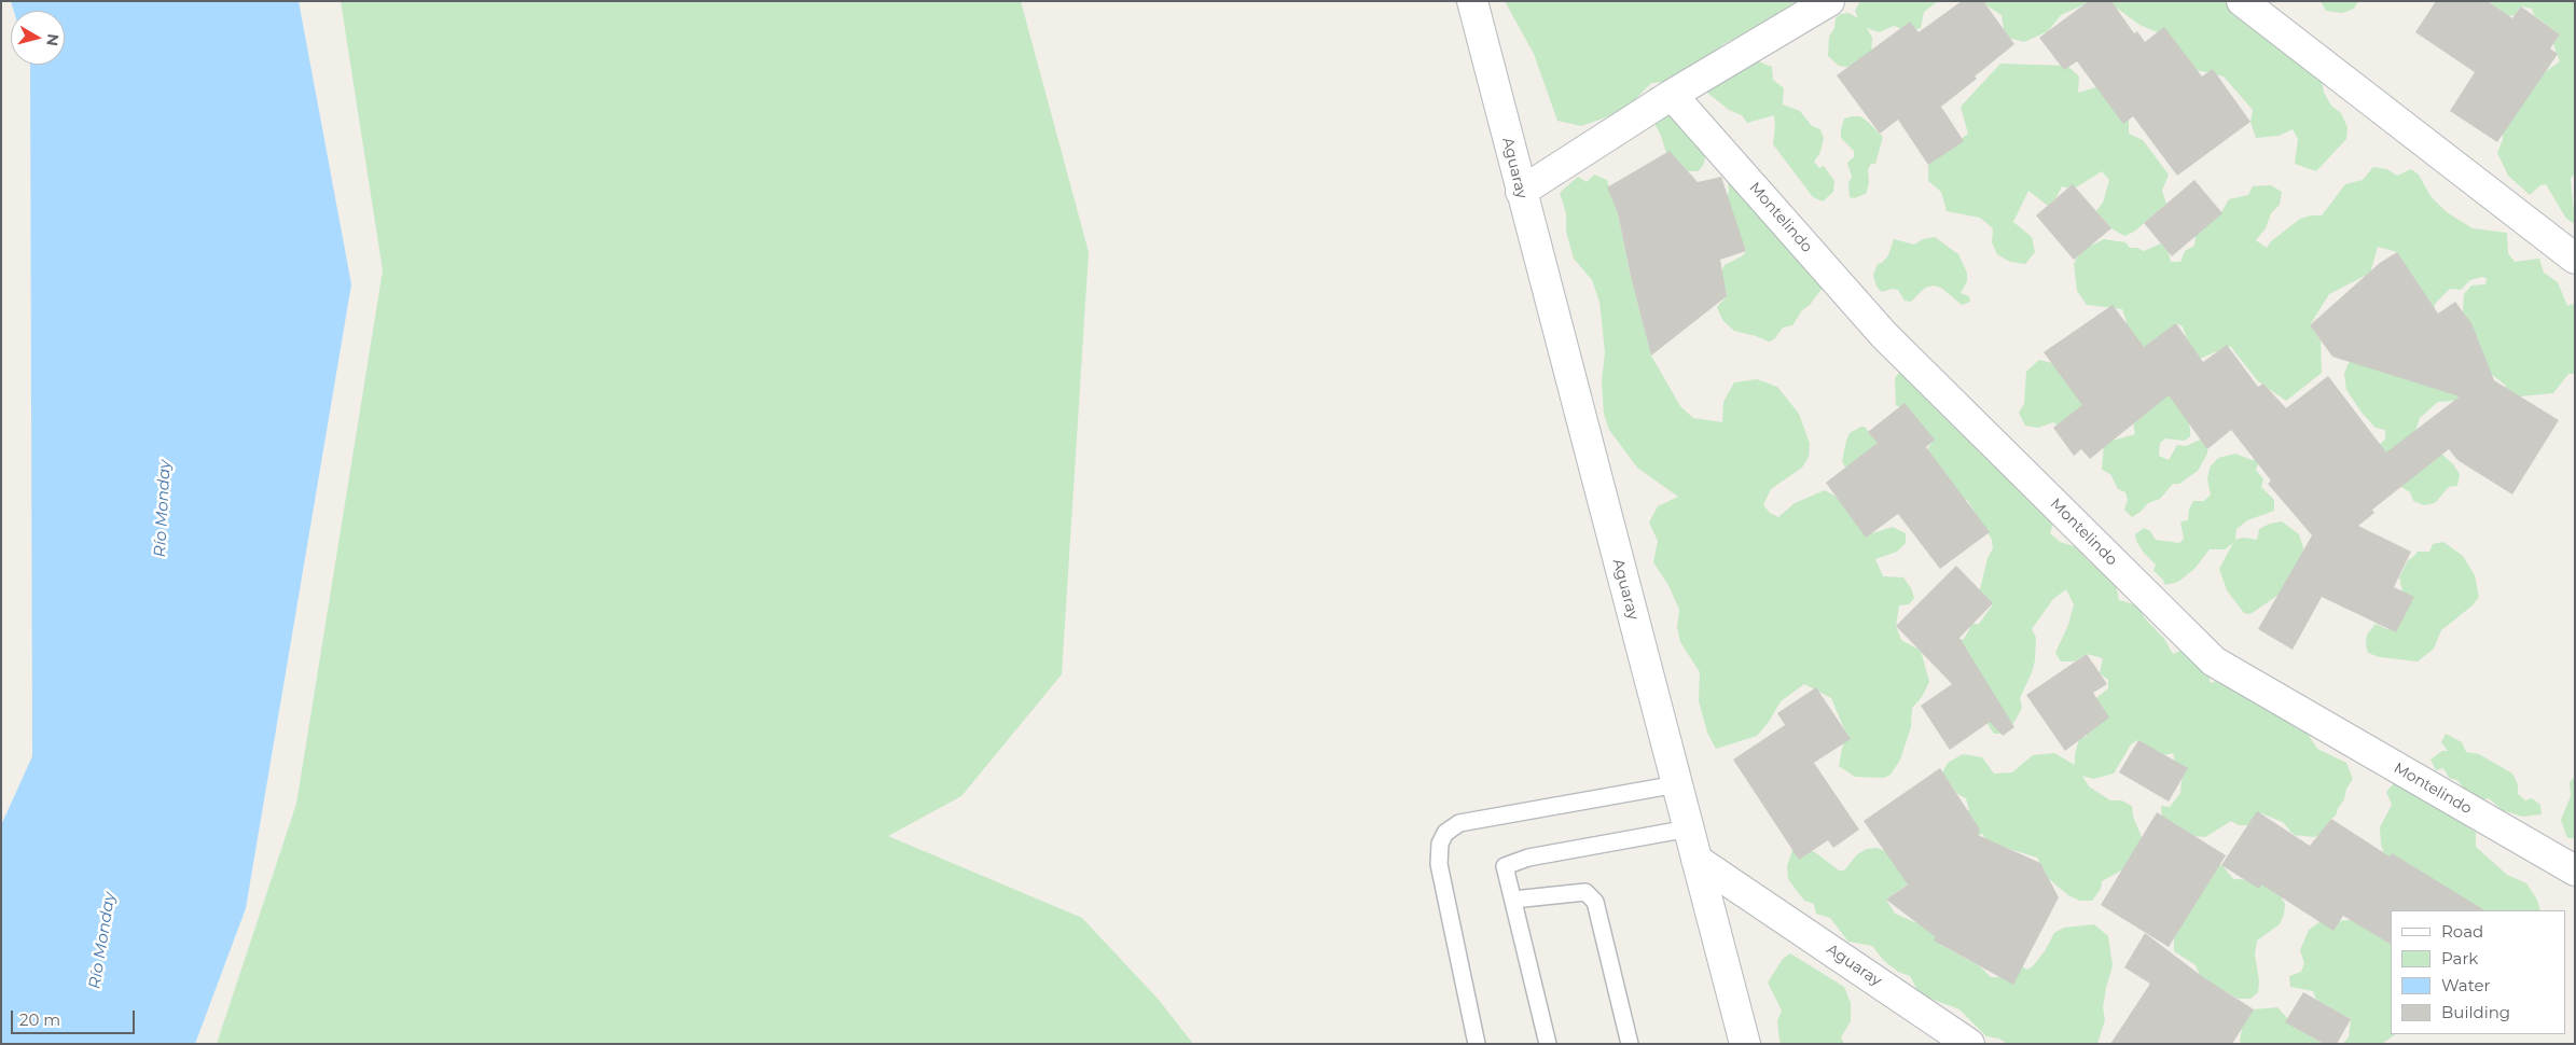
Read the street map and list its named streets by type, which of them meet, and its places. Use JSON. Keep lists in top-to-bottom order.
{
  "streets": {
    "street": ["Aguaray", "Montelindo"]
  },
  "water": ["Río Monday"],
  "legend": [
    "Road",
    "Park",
    "Water",
    "Building"
  ],
  "scale_bar": "20 m",
  "north": "right"
}
